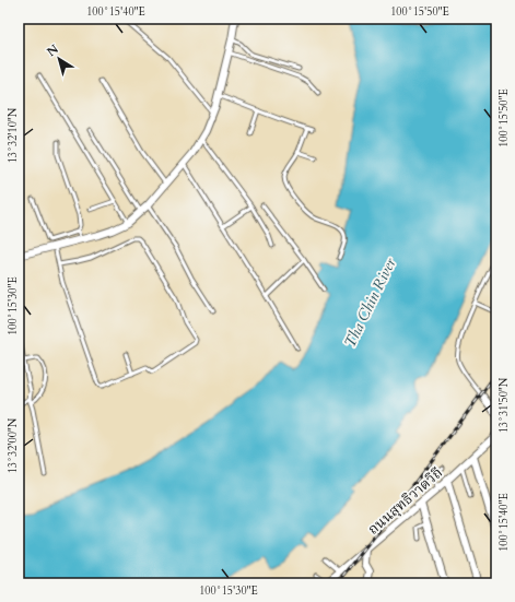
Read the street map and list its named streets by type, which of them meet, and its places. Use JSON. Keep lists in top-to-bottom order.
{
  "streets": {
    "street": ["ถนนสุทธิวาตวิถี"]
  },
  "water": ["Tha Chin River"],
  "north": "top left",
  "coordinates": [
    "100°15'40\"E",
    "100°15'50\"E",
    "13°32'10\"N",
    "100°15'30\"E",
    "13°31'50\"N",
    "13°32'00\"N"
  ]
}
